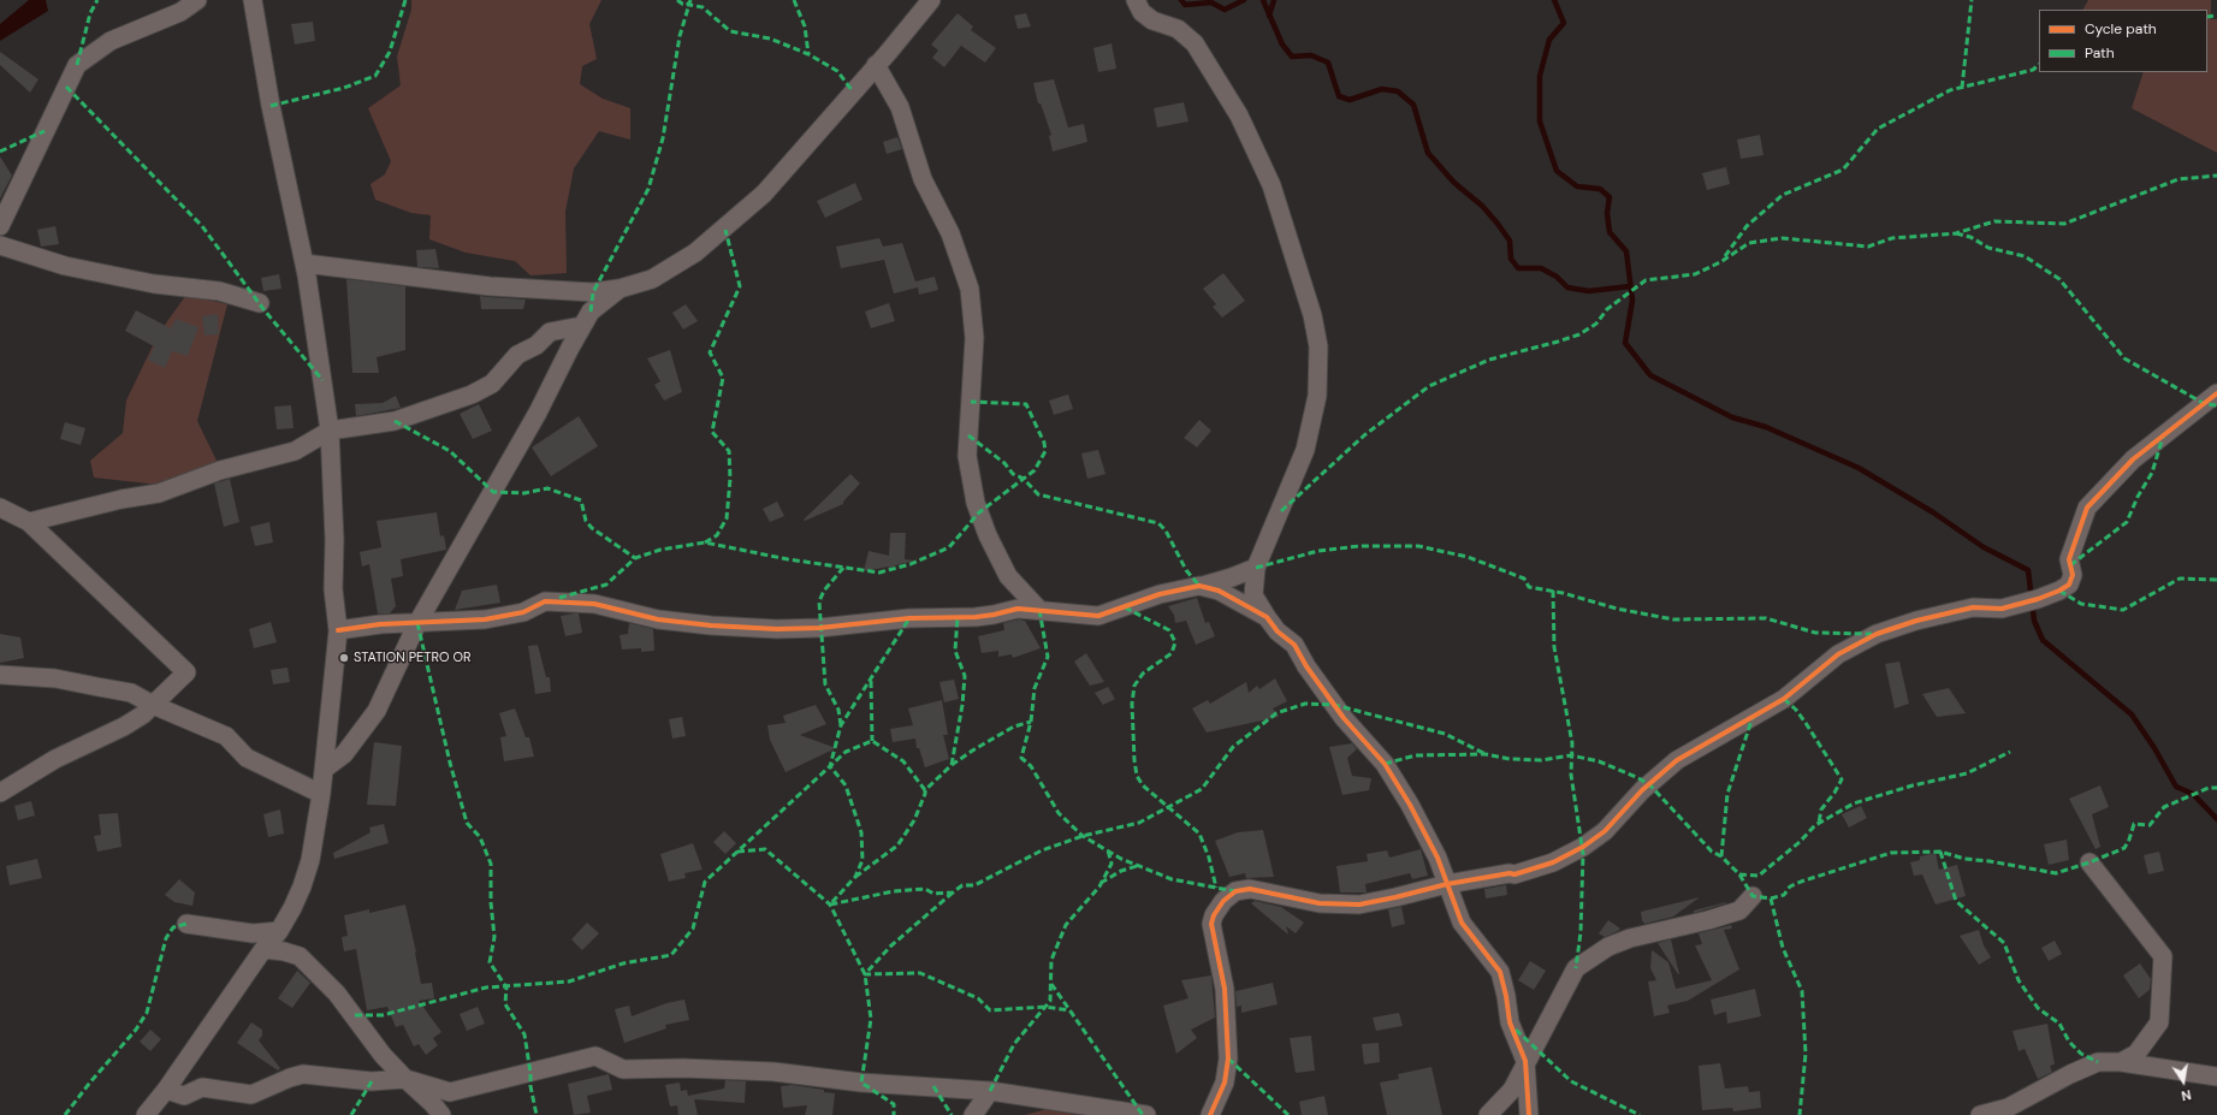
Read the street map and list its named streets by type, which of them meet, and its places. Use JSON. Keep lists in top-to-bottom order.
{
  "places": ["STATION PETRO OR"],
  "legend": ["Cycle path", "Path"],
  "north": "bottom"
}
